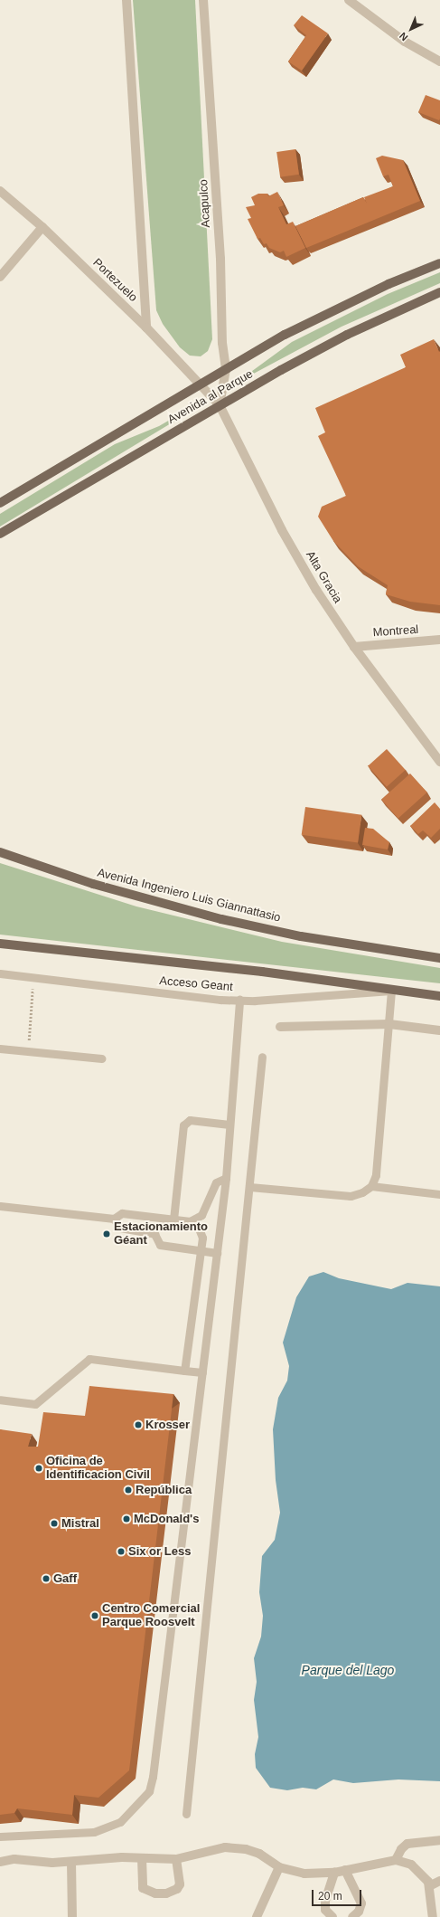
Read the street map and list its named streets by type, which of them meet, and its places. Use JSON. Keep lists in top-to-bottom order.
{
  "streets": {
    "main road": ["Avenida al Parque", "Avenida Ingeniero Luis Giannattasio"],
    "street": [
      "Acapulco",
      "Portezuelo",
      "Alta Gracia",
      "Montreal"
    ],
    "lane": ["Acceso Geant"]
  },
  "crossings": [
    ["Acapulco", "Avenida al Parque"],
    ["Acapulco", "Alta Gracia"],
    ["Portezuelo", "Avenida al Parque"],
    ["Portezuelo", "Alta Gracia"],
    ["Avenida al Parque", "Alta Gracia"],
    ["Alta Gracia", "Montreal"]
  ],
  "water": ["Parque del Lago"],
  "places": [
    "Estacionamiento Géant",
    "Krosser",
    "Oficina de Identificacion Civil",
    "República",
    "McDonald's",
    "Mistral",
    "Six or Less",
    "Gaff",
    "Centro Comercial Parque Roosvelt"
  ],
  "scale_bar": "20 m",
  "north": "bottom left"
}
